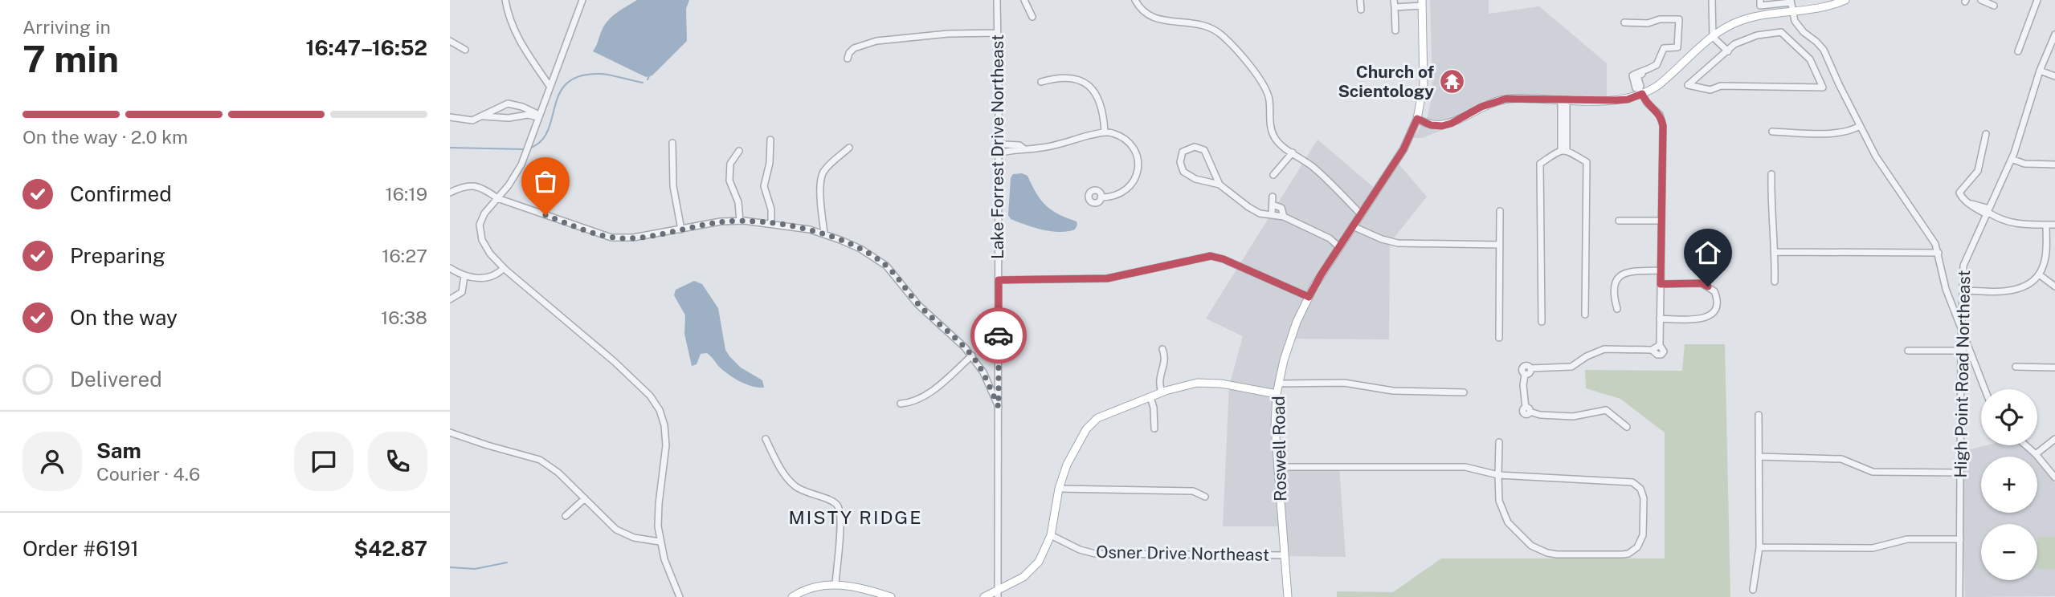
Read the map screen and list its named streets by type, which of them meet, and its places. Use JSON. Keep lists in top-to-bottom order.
{
  "streets": {
    "main road": ["Roswell Road"],
    "street": ["Lake Forrest Drive Northeast", "High Point Road Northeast", "Osner Drive Northeast"]
  },
  "crossings": [
    ["Roswell Road", "Osner Drive Northeast"]
  ],
  "districts": ["MISTY RIDGE"],
  "places": {
    "temple": ["Church of Scientology"]
  },
  "page": {
    "heading": ["7 min", "Arriving in", "16:47–16:52"],
    "panel": [
      "Sam",
      "Courier · 4.6",
      "Order #6191",
      "$42.87"
    ],
    "bar": "On the way · 2.0 km",
    "list": [
      ["Confirmed", "16:19"],
      ["Preparing", "16:27"],
      ["On the way", "16:38"],
      "Delivered"
    ],
    "map_buttons": ["+", "−"]
  }
}
